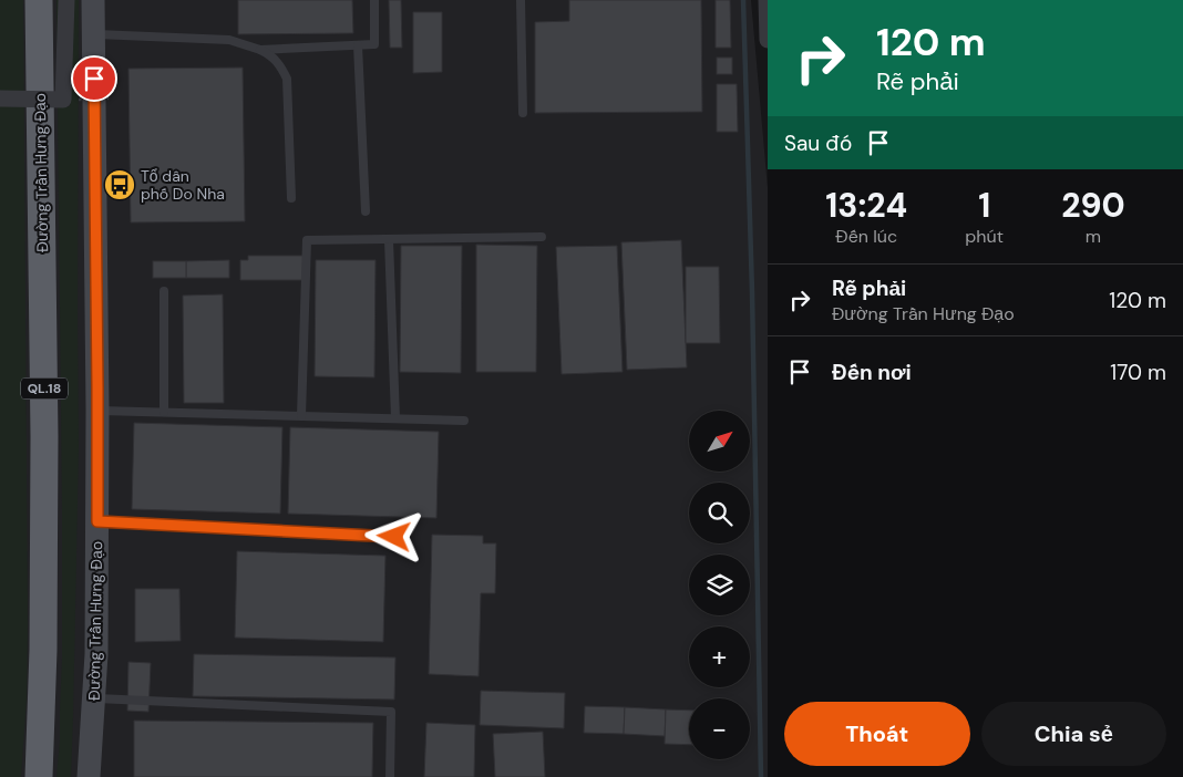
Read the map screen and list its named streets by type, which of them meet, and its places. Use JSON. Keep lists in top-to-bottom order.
{
  "streets": {
    "highway": ["Đường Trần Hưng Đạo", "QL.18"]
  },
  "places": {
    "bus stop": ["Tổ dân phố Do Nha"]
  },
  "north": "top right",
  "page": {
    "turn": ["120 m", "Rẽ phải"],
    "then": "Sau đó",
    "eta": [
      "13:24",
      "Đến lúc",
      "1",
      "phút",
      "290",
      "m"
    ],
    "list": [
      {
        "name": "Rẽ phải",
        "note": "Đường Trần Hưng Đạo",
        "value": "120 m"
      },
      {
        "name": "Đến nơi",
        "value": "170 m"
      }
    ],
    "map_buttons": ["+", "−"],
    "buttons": ["Thoát", "Chia sẻ"]
  }
}
